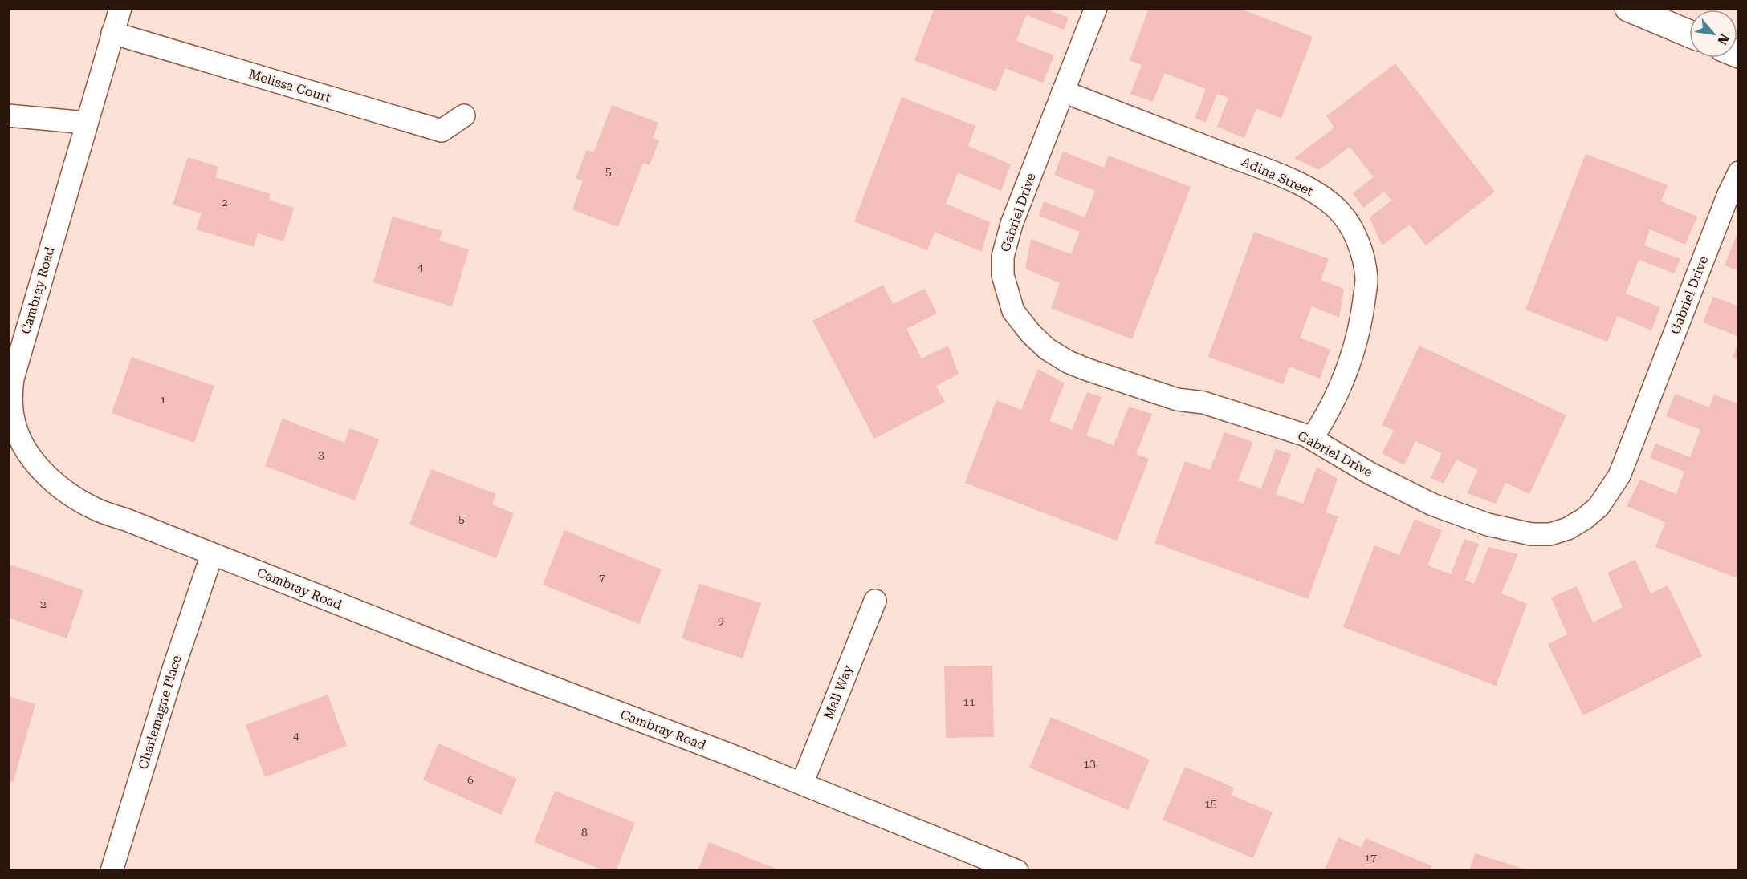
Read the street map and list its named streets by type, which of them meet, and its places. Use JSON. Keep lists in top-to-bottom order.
{
  "streets": {
    "street": [
      "Melissa Court",
      "Adina Street",
      "Gabriel Drive",
      "Cambray Road",
      "Mall Way",
      "Charlemagne Place"
    ]
  },
  "crossings": [
    ["Melissa Court", "Cambray Road"],
    ["Adina Street", "Gabriel Drive"],
    ["Cambray Road", "Mall Way"],
    ["Cambray Road", "Charlemagne Place"]
  ],
  "house_numbers": [
    "5",
    "2",
    "4",
    "1",
    "3",
    "5",
    "7",
    "2",
    "9",
    "11",
    "4",
    "13",
    "6",
    "15",
    "8",
    "17"
  ],
  "north": "bottom right"
}
